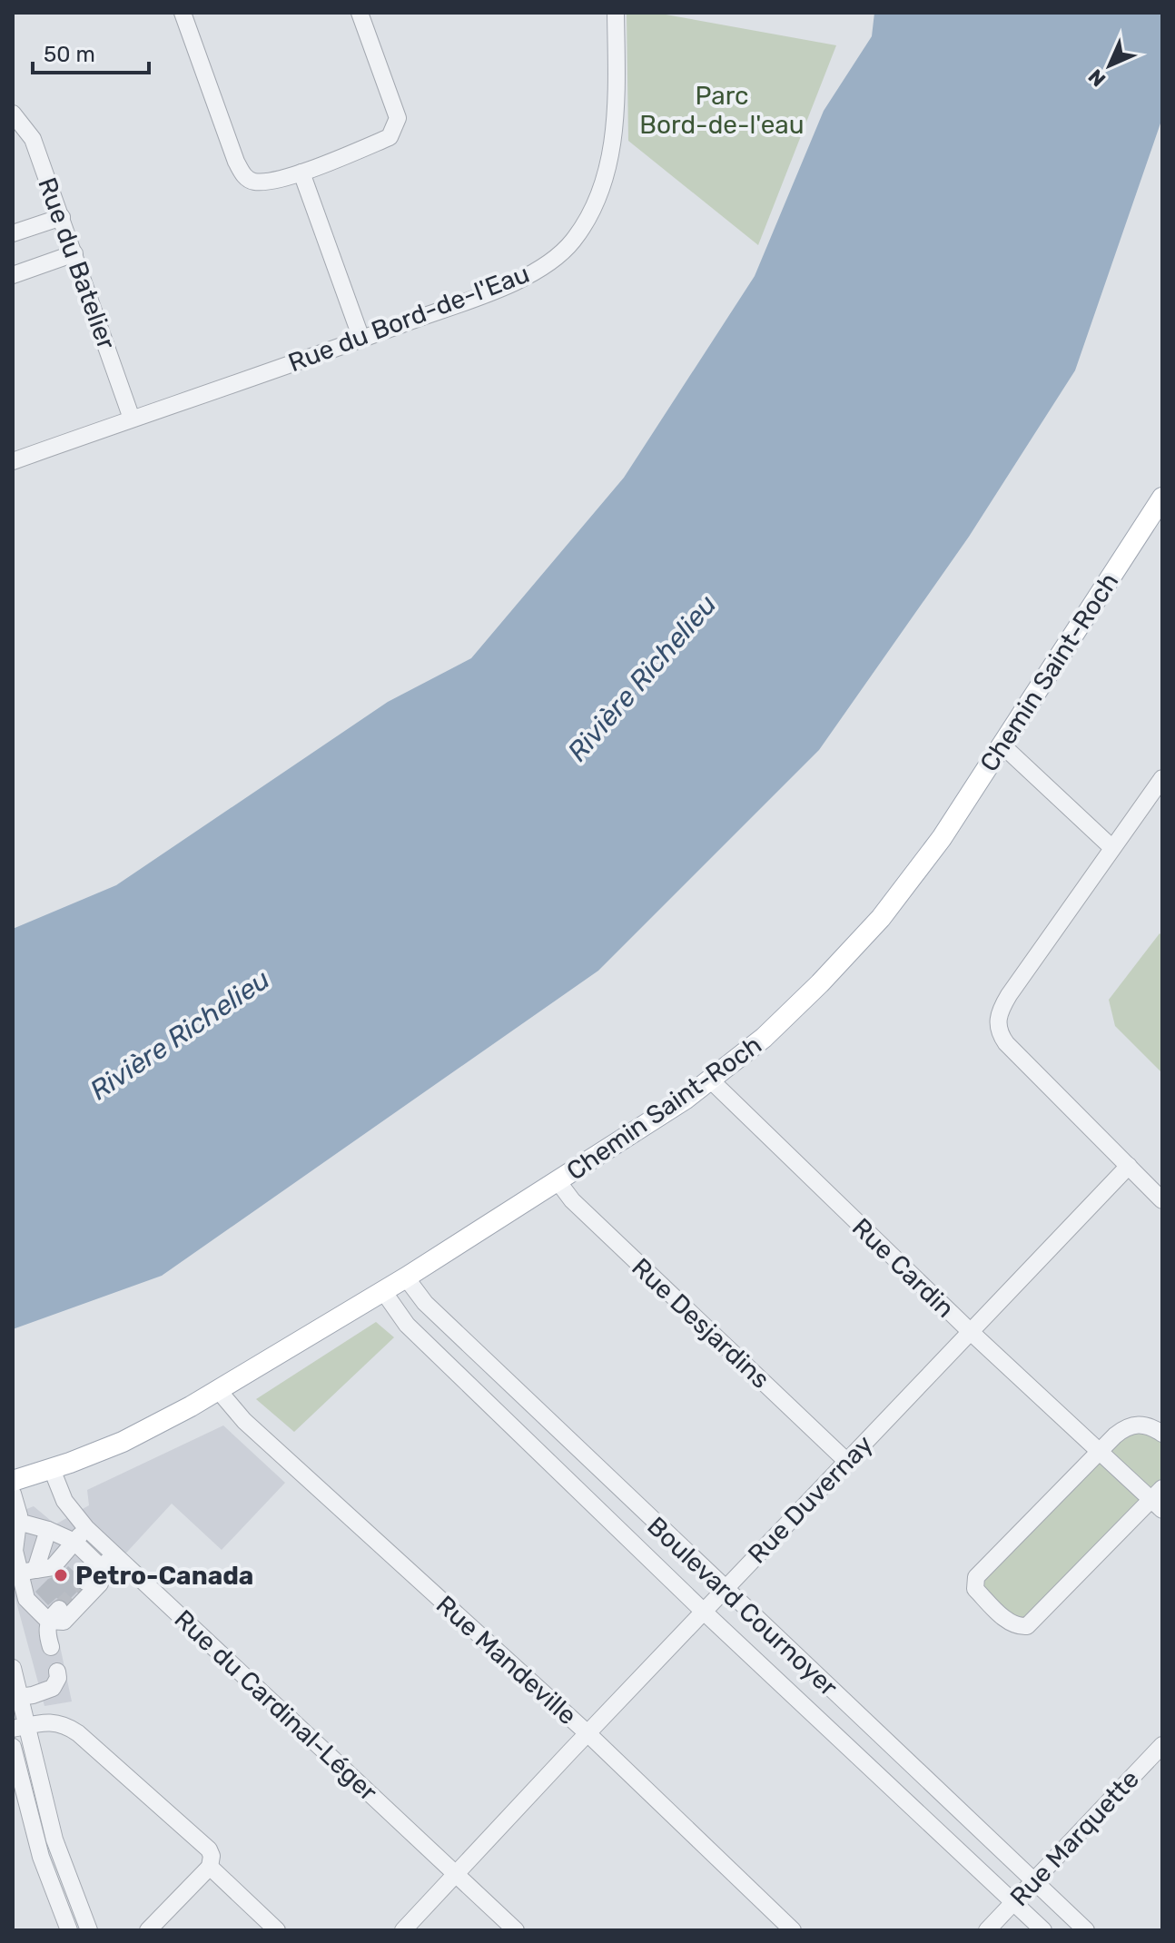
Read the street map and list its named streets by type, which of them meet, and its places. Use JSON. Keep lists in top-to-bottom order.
{
  "streets": {
    "main road": ["Chemin Saint-Roch"],
    "street": [
      "Rue du Batelier",
      "Rue du Bord-de-l'Eau",
      "Rue Cardin",
      "Rue Desjardins",
      "Rue Duvernay",
      "Boulevard Cournoyer",
      "Rue Mandeville",
      "Rue du Cardinal-Léger",
      "Rue Marquette"
    ]
  },
  "crossings": [
    ["Rue du Batelier", "Rue du Bord-de-l'Eau"],
    ["Chemin Saint-Roch", "Rue Cardin"],
    ["Chemin Saint-Roch", "Rue Desjardins"],
    ["Chemin Saint-Roch", "Boulevard Cournoyer"],
    ["Chemin Saint-Roch", "Rue Mandeville"],
    ["Chemin Saint-Roch", "Rue du Cardinal-Léger"],
    ["Rue Cardin", "Rue Duvernay"],
    ["Rue Desjardins", "Rue Duvernay"],
    ["Rue Duvernay", "Boulevard Cournoyer"],
    ["Rue Duvernay", "Rue Mandeville"],
    ["Rue Duvernay", "Rue du Cardinal-Léger"],
    ["Boulevard Cournoyer", "Rue Marquette"]
  ],
  "water": ["Rivière Richelieu"],
  "parks": ["Parc Bord-de-l'eau"],
  "places": ["Petro-Canada"],
  "scale_bar": "50 m",
  "north": "bottom left"
}
